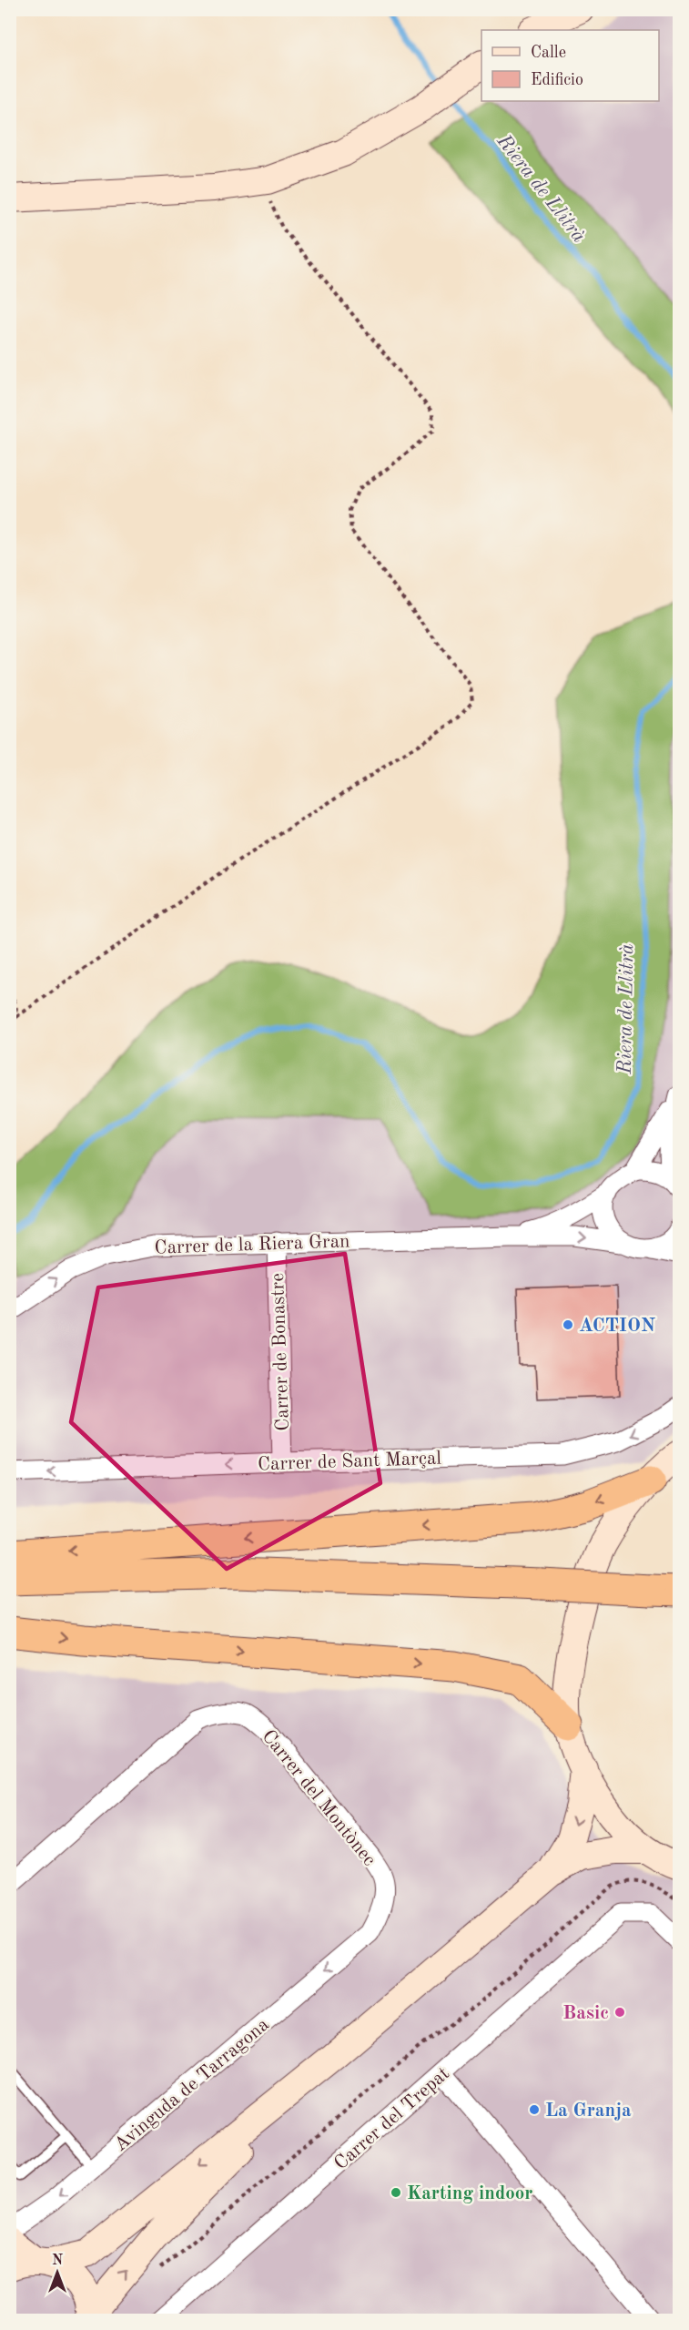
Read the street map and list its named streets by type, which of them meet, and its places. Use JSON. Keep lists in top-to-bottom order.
{
  "streets": {
    "street": [
      "Carrer de la Riera Gran",
      "Carrer de Bonastre",
      "Carrer de Sant Marçal",
      "Carrer del Montònec",
      "Avinguda de Tarragona",
      "Carrer del Trepat"
    ]
  },
  "crossings": [
    ["Carrer de la Riera Gran", "Carrer de Bonastre"],
    ["Carrer de Bonastre", "Carrer de Sant Marçal"],
    ["Carrer del Montònec", "Avinguda de Tarragona"]
  ],
  "one_way": ["Carrer de la Riera Gran", "Carrer de Sant Marçal"],
  "water": ["Riera de Llitrà"],
  "places": [
    "ACTION",
    "Basic",
    "La Granja",
    "Karting indoor"
  ],
  "legend": ["Calle", "Edificio"],
  "north": "top"
}
